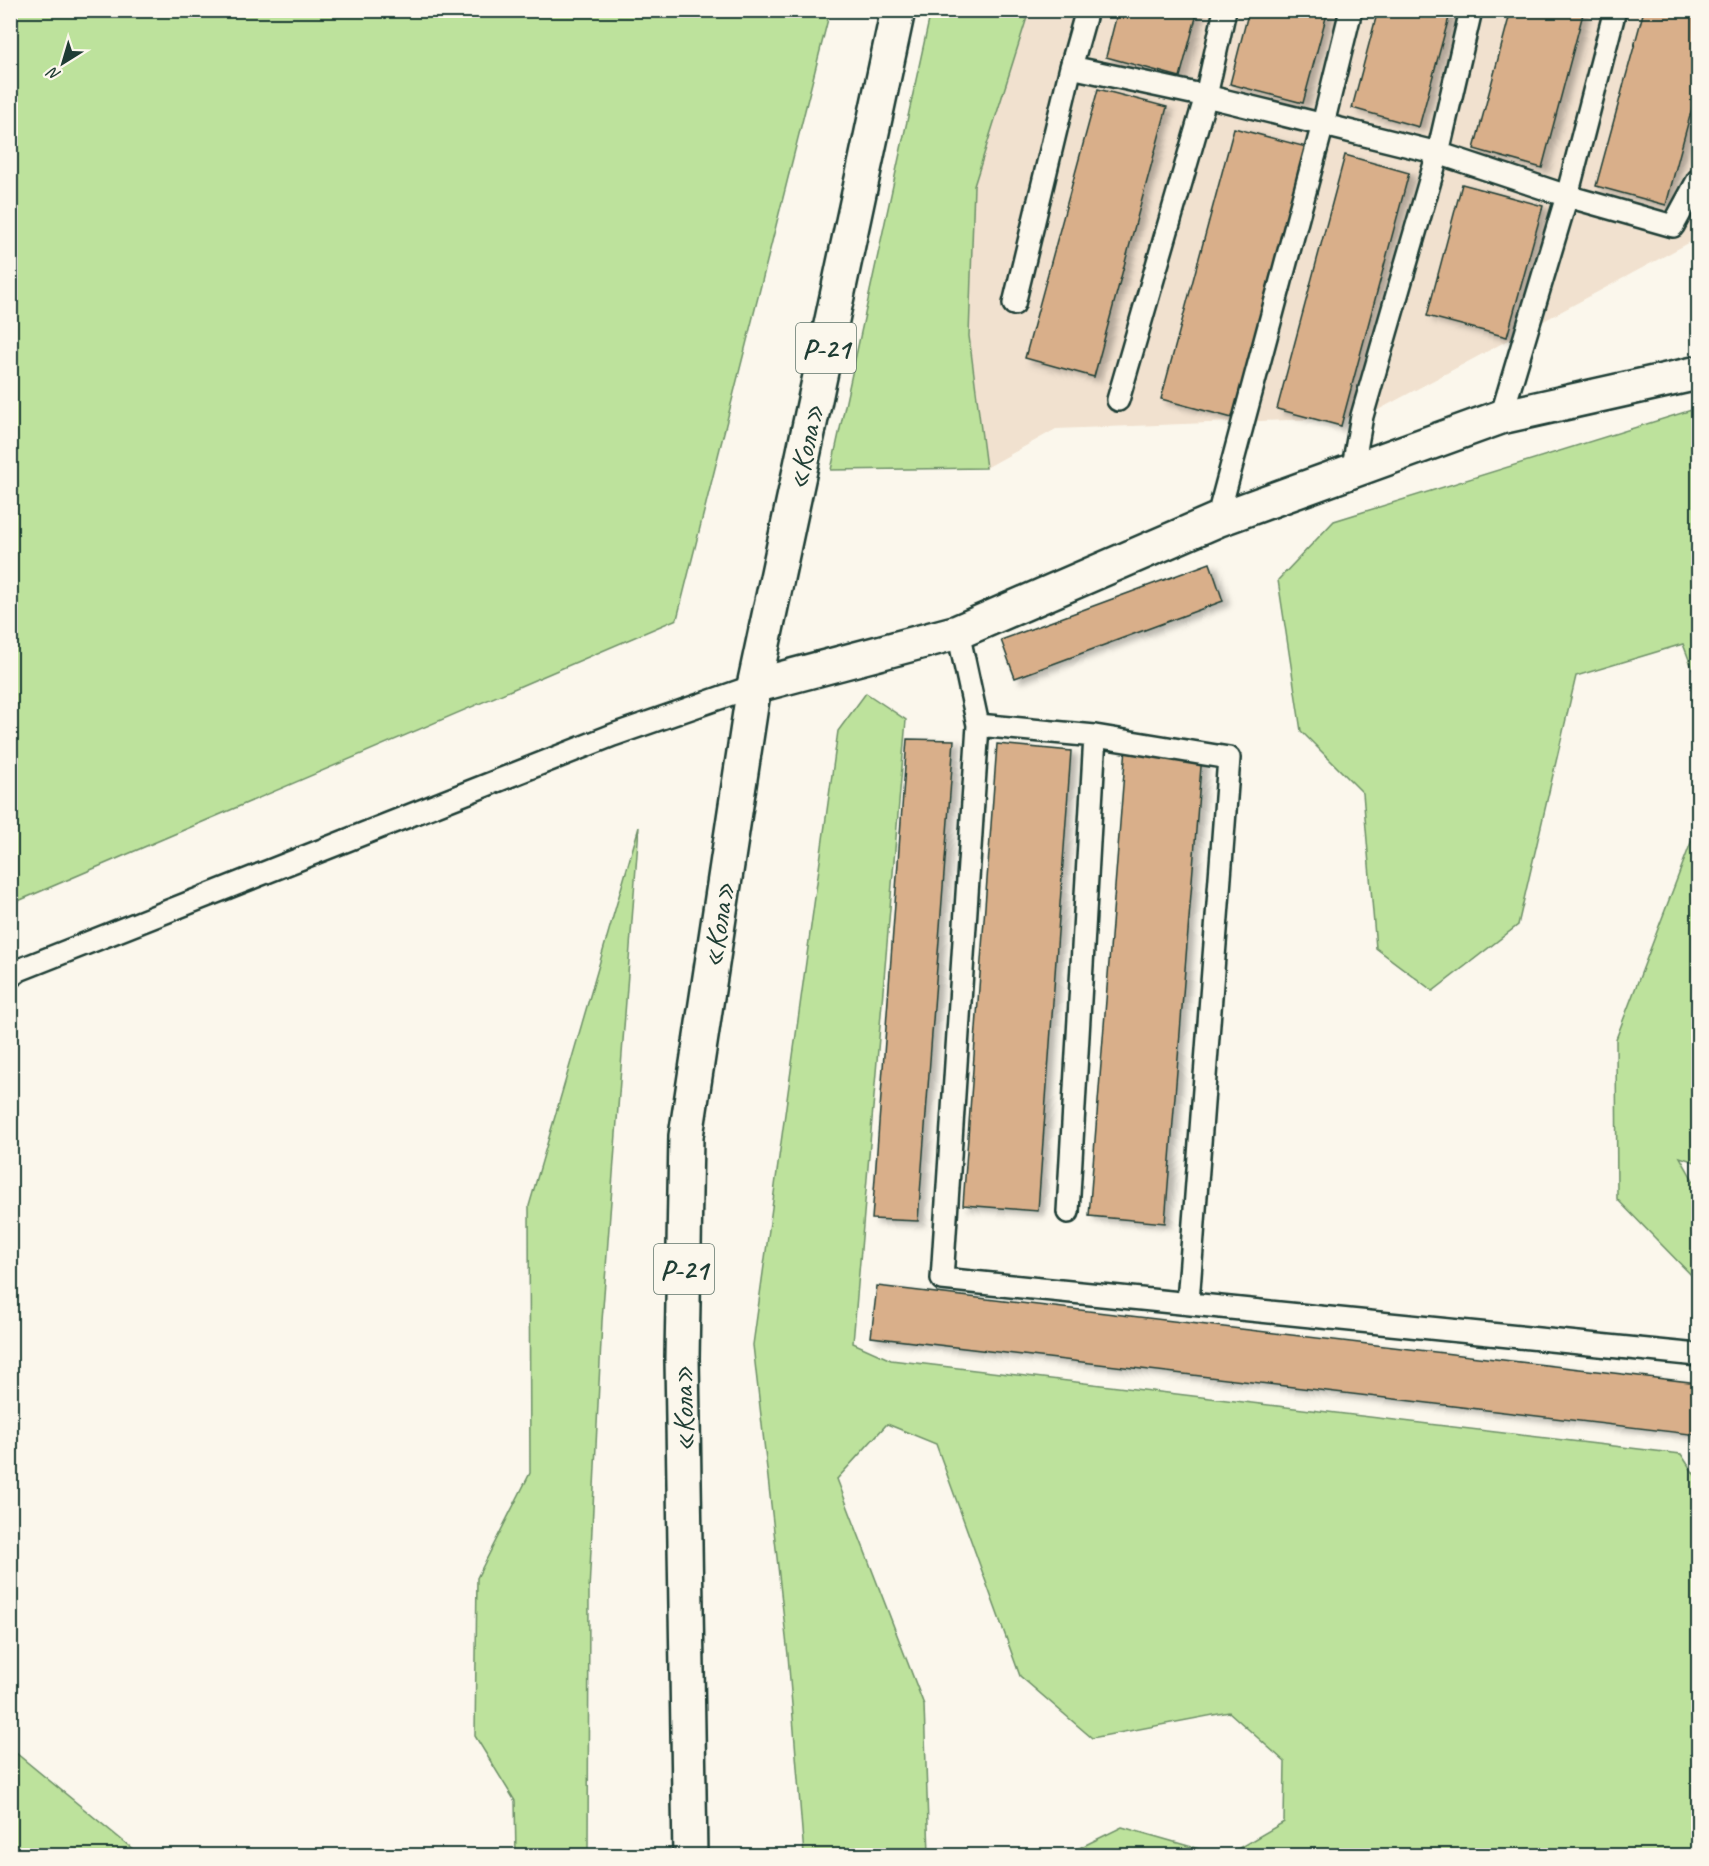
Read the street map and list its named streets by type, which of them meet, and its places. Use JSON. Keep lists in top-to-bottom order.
{
  "streets": {
    "main road": ["Р-21", "«Кола»"]
  },
  "north": "bottom left"
}
